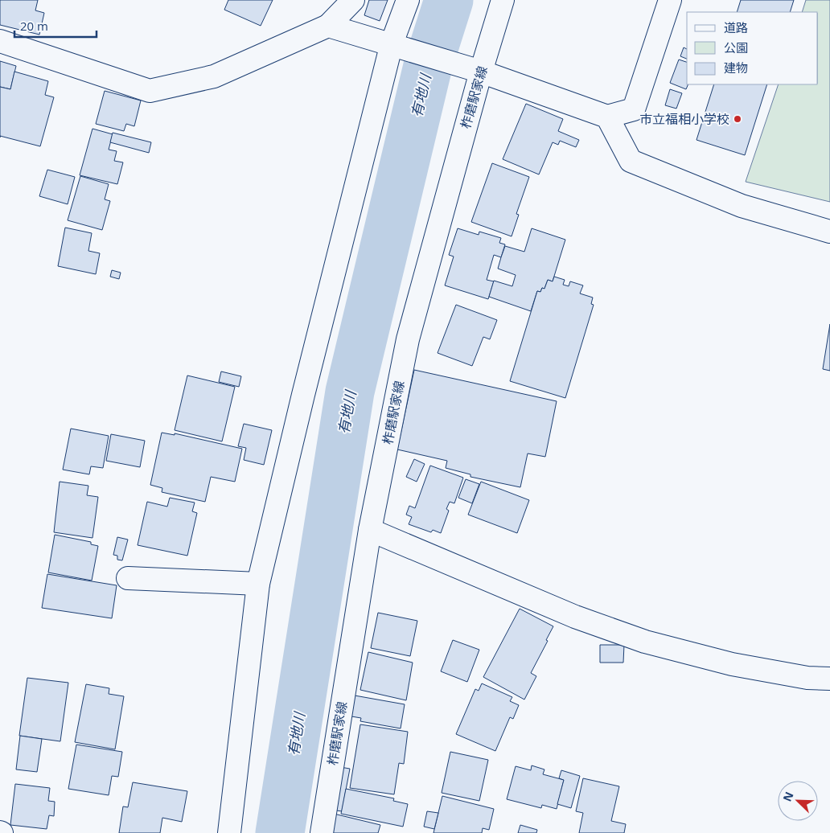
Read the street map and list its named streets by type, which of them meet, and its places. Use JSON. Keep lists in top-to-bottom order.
{
  "streets": {
    "street": ["柞磨駅家線"]
  },
  "water": ["有地川"],
  "places": ["市立福相小学校"],
  "legend": ["道路", "公園", "建物"],
  "scale_bar": "20 m",
  "north": "top left"
}
